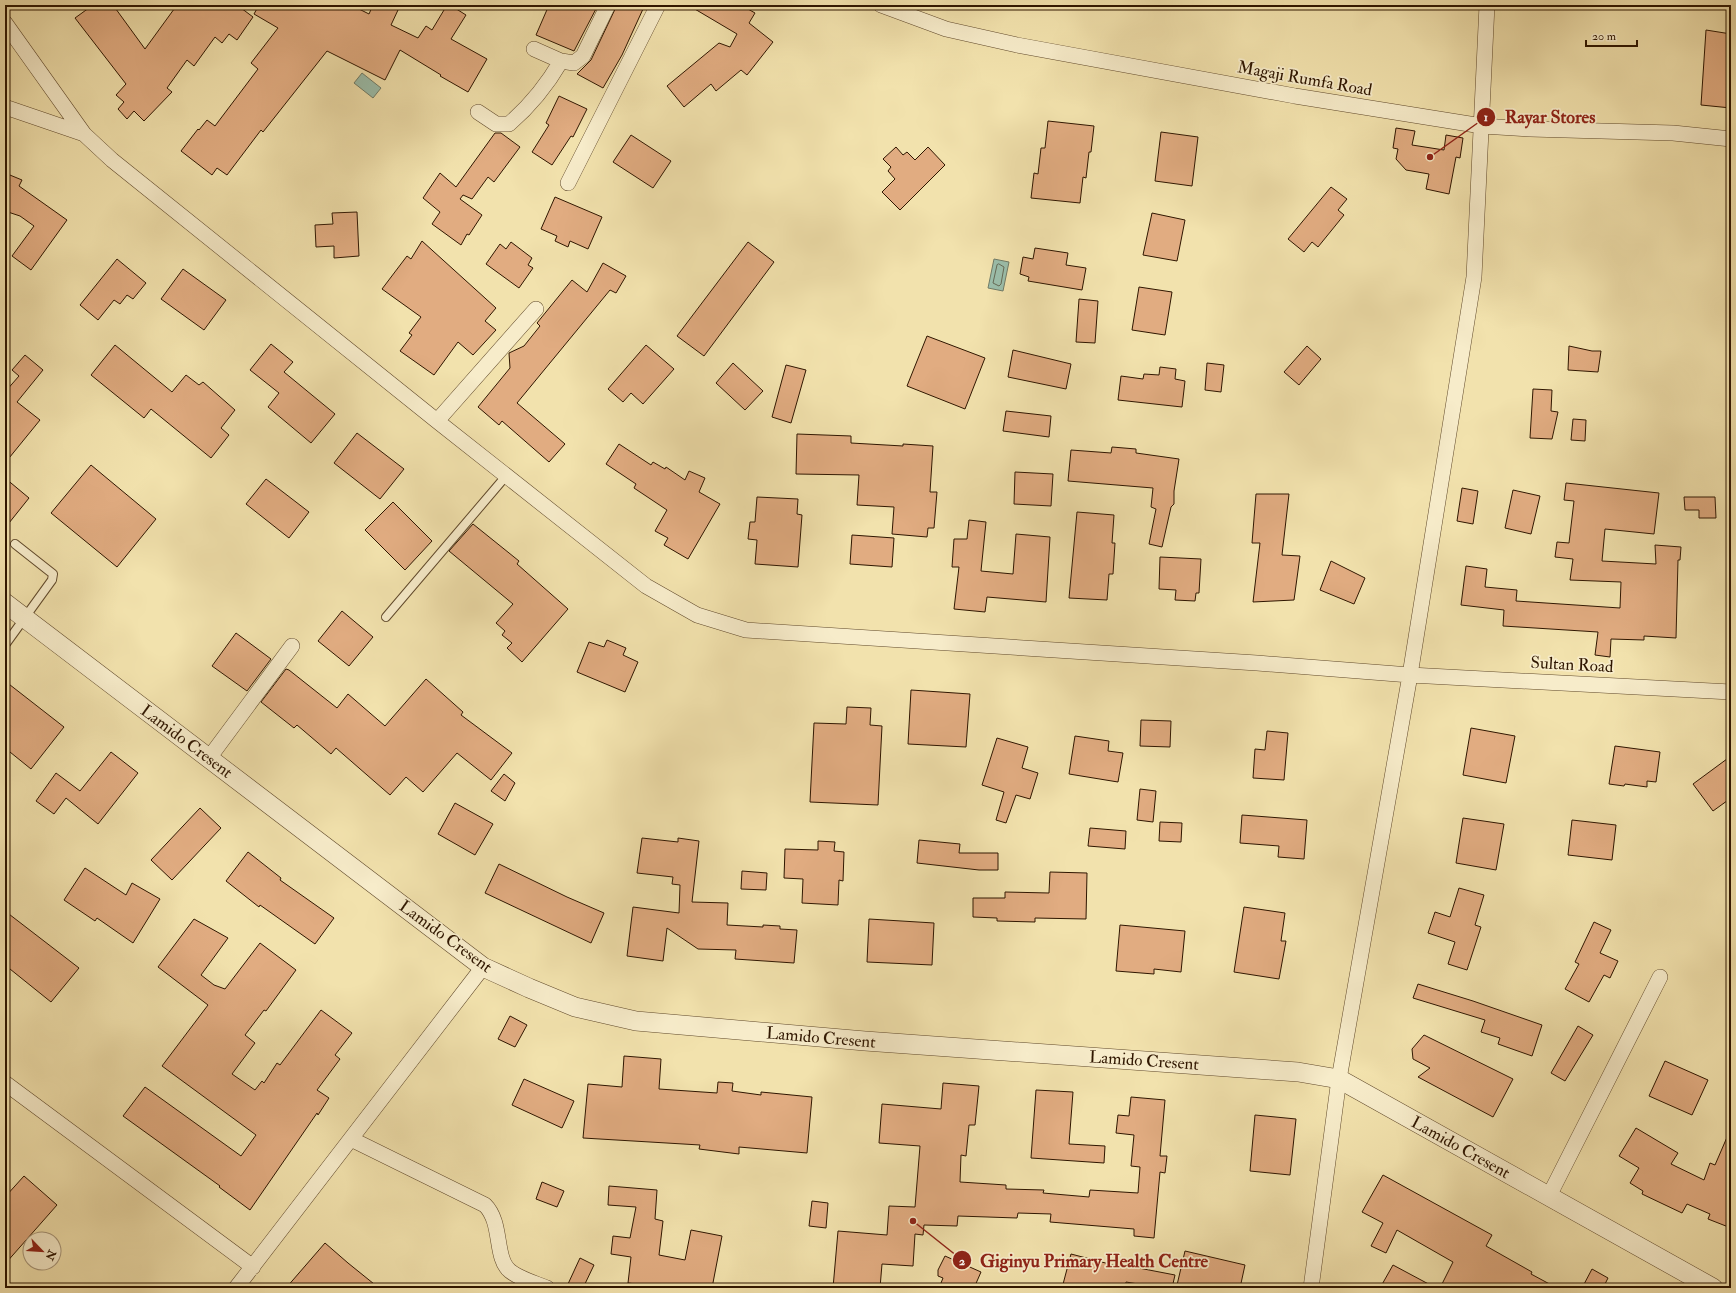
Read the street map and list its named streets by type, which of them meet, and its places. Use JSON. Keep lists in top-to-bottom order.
{
  "streets": {
    "street": ["Magaji Rumfa Road", "Sultan Road", "Lamido Cresent"]
  },
  "places": ["Rayar Stores", "Giginyu Primary Health Centre"],
  "scale_bar": "20 m",
  "north": "bottom right"
}
